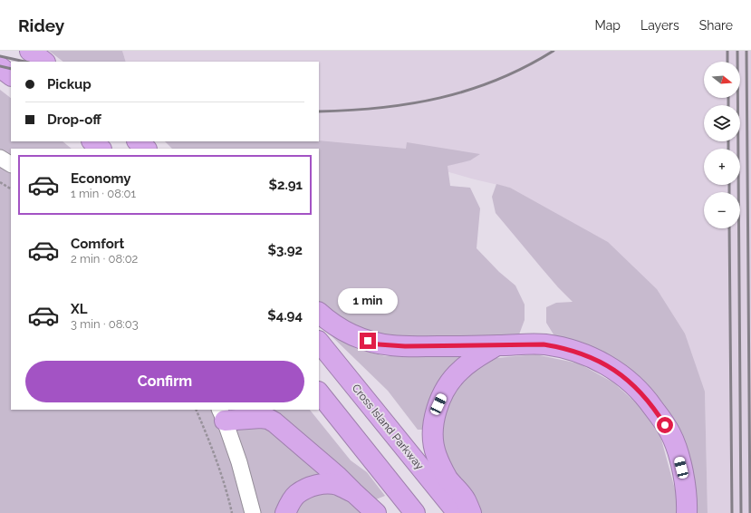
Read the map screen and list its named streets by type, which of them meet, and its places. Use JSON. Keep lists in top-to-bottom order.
{
  "streets": {
    "highway": ["Cross Island Parkway"]
  },
  "north": "right",
  "page": {
    "header": "Ridey",
    "nav": ["Map", "Layers", "Share"],
    "map_buttons": ["+", "−"],
    "banner": ["Pickup", "Drop-off"],
    "list": [
      {
        "name": "Economy",
        "note": "1 min · 08:01",
        "value": "$2.91"
      },
      {
        "name": "Comfort",
        "note": "2 min · 08:02",
        "value": "$3.92"
      },
      {
        "name": "XL",
        "note": "3 min · 08:03",
        "value": "$4.94"
      }
    ],
    "bubble": "1 min",
    "buttons": "Confirm"
  }
}
